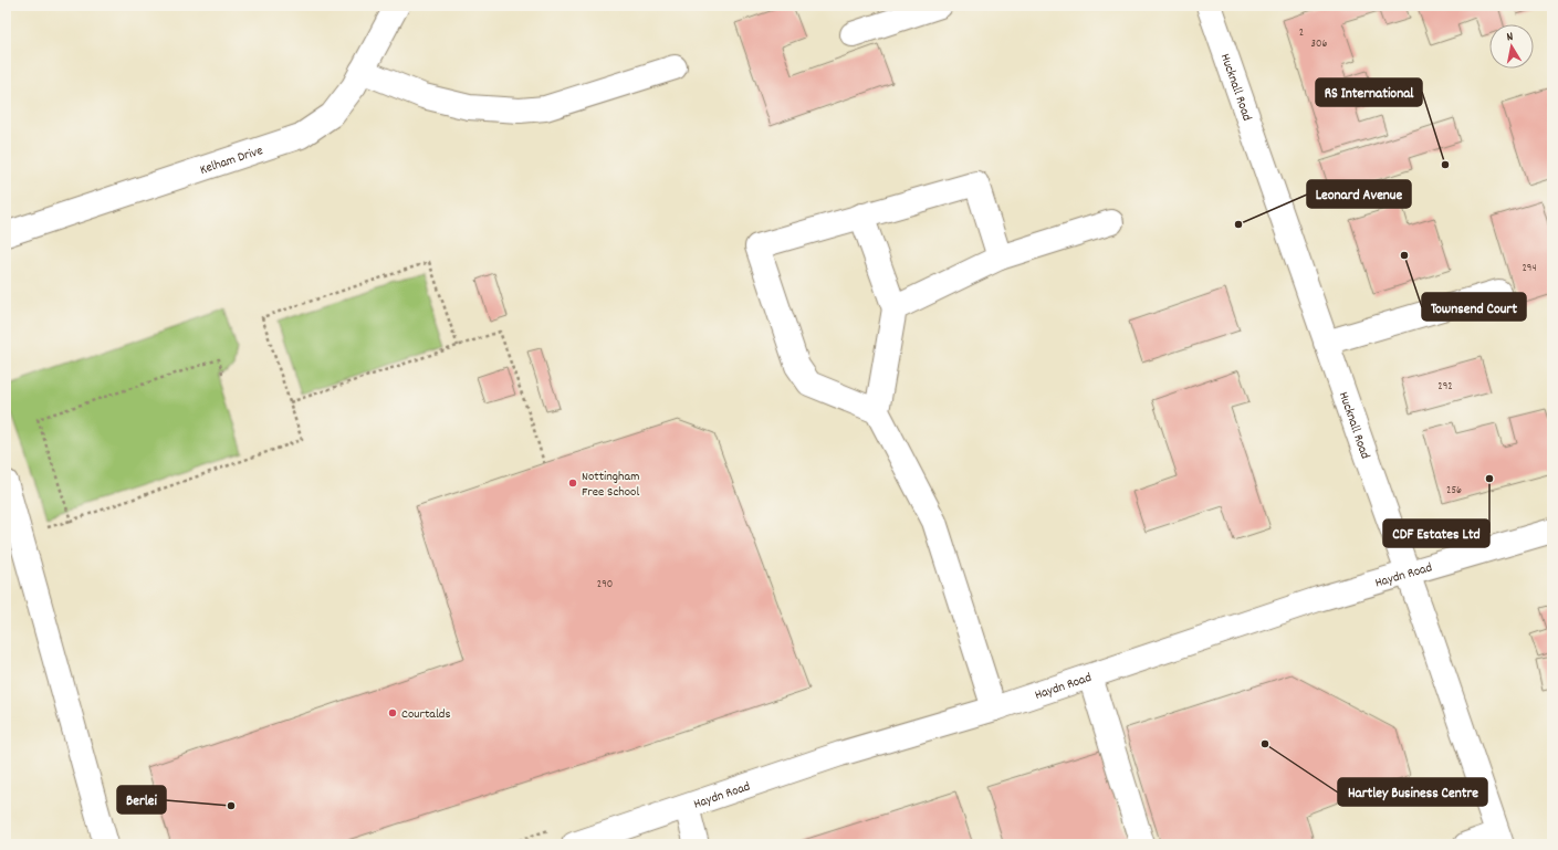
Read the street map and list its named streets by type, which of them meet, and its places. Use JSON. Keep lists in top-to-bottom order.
{
  "streets": {
    "street": ["Hucknall Road", "Kelham Drive", "Haydn Road"]
  },
  "crossings": [
    ["Hucknall Road", "Haydn Road"]
  ],
  "places": [
    "RS International",
    "Leonard Avenue",
    "Townsend Court",
    "CDF Estates Ltd",
    "Nottingham Free School",
    "Courtalds",
    "Hartley Business Centre",
    "Berlei"
  ],
  "house_numbers": [
    "2",
    "306",
    "294",
    "292",
    "256",
    "290"
  ],
  "north": "top"
}
